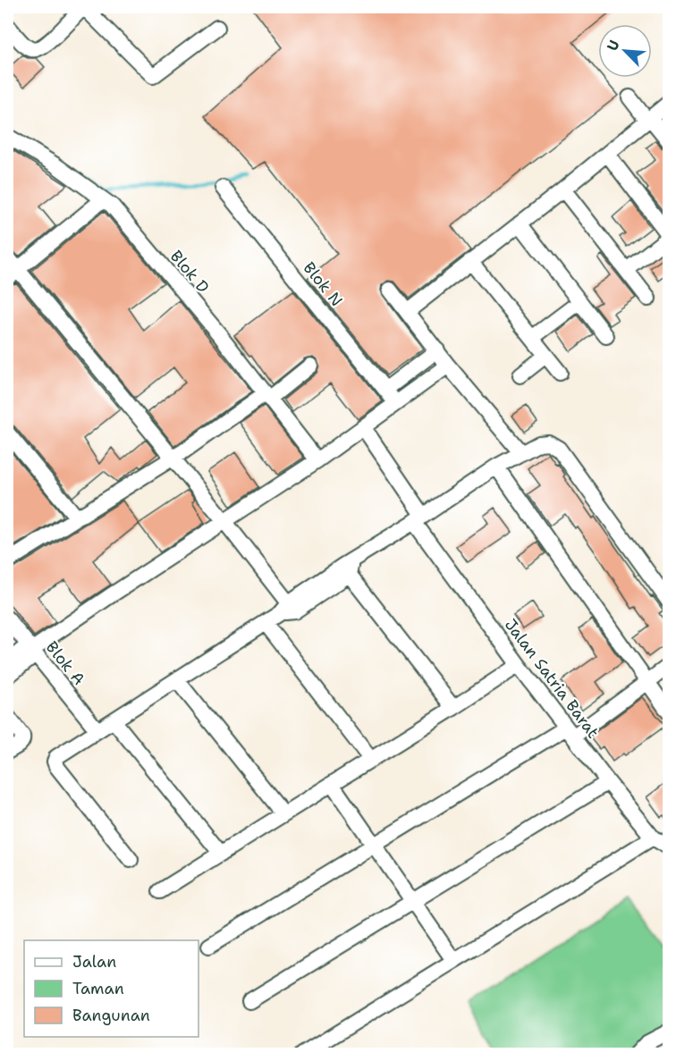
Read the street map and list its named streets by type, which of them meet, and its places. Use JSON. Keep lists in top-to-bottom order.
{
  "streets": {
    "street": [
      "Blok D",
      "Blok N",
      "Blok A",
      "Jalan Satria Barat"
    ]
  },
  "legend": ["Jalan", "Taman", "Bangunan"],
  "north": "top left"
}
